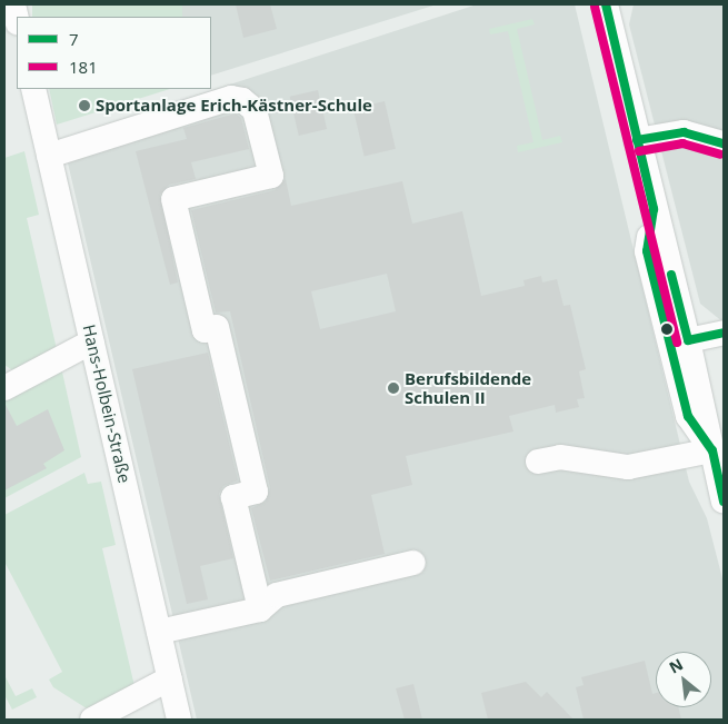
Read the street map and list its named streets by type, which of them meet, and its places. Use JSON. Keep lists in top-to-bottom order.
{
  "streets": {
    "street": ["Hans-Holbein-Straße"]
  },
  "places": ["Sportanlage Erich-Kästner-Schule", "Berufsbildende Schulen II"],
  "lines": ["transit line 7", "transit line 181"],
  "legend": ["7", "181"],
  "north": "top left"
}
